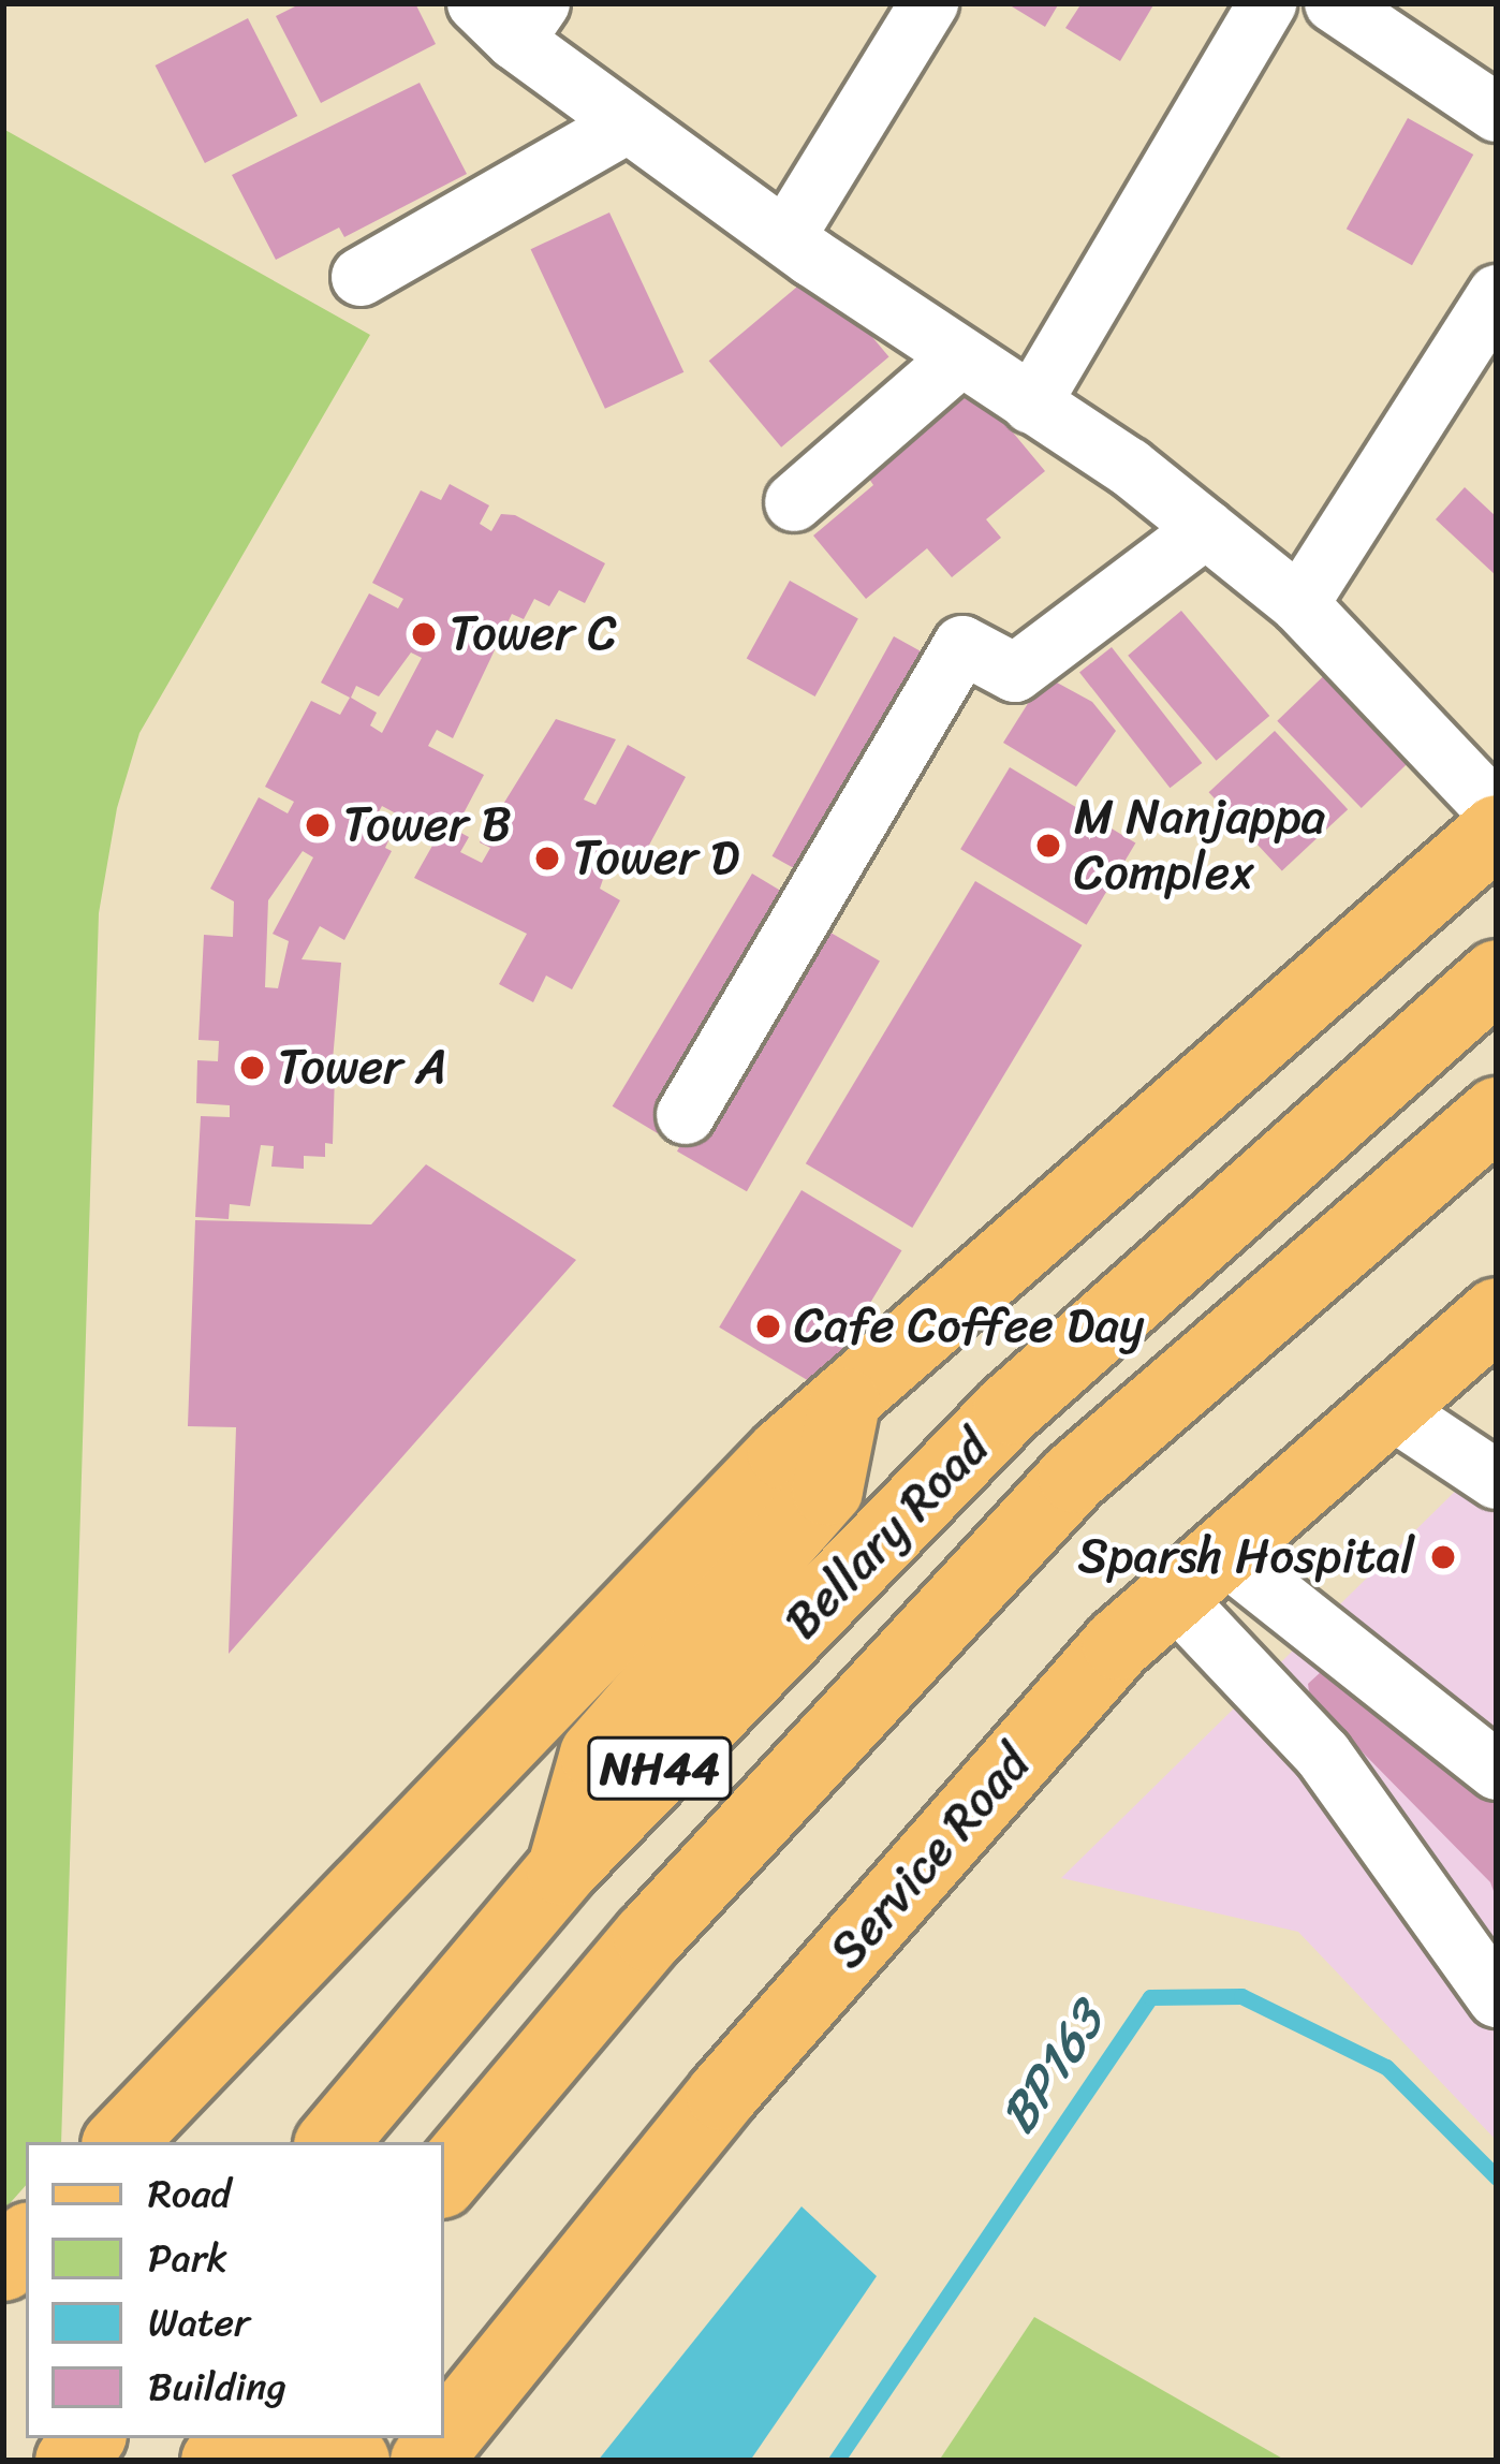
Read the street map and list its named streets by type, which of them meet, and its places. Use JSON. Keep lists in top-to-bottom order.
{
  "streets": {
    "main road": ["Bellary Road", "NH44", "Service Road"]
  },
  "water": ["BP163"],
  "places": [
    "Tower C",
    "Tower B",
    "M Nanjappa Complex",
    "Tower D",
    "Tower A",
    "Cafe Coffee Day",
    "Sparsh Hospital"
  ],
  "legend": [
    "Road",
    "Park",
    "Water",
    "Building"
  ]
}
